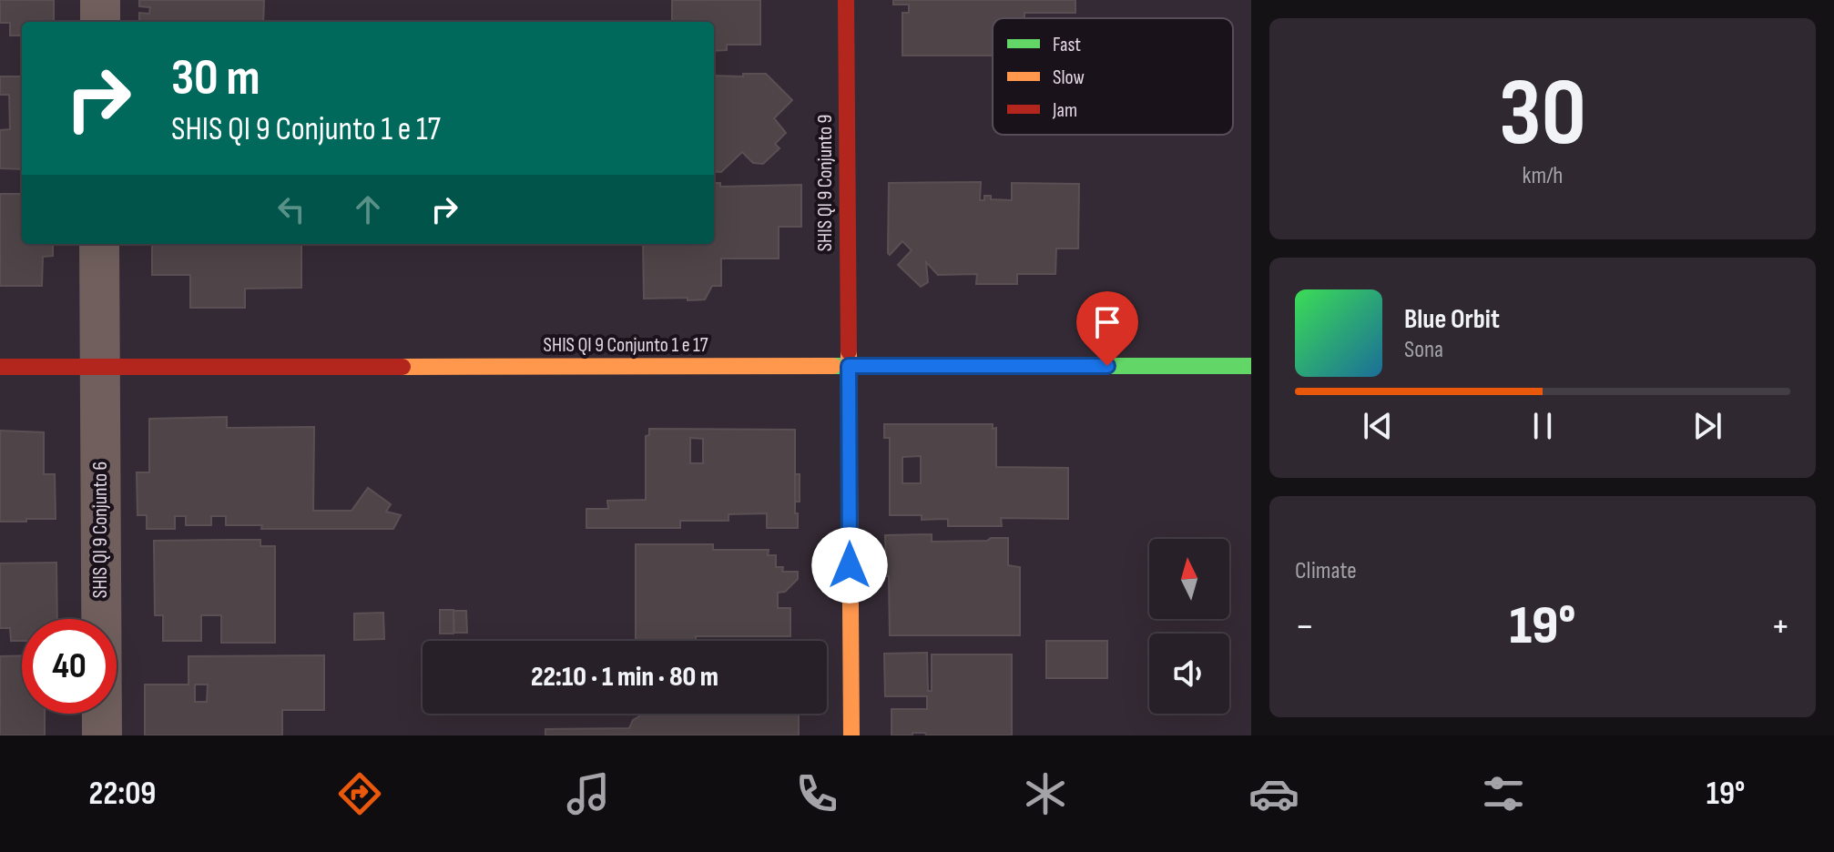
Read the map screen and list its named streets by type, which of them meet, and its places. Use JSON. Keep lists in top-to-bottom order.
{
  "streets": {
    "street": ["SHIS QI 9 Conjunto 9", "SHIS QI 9 Conjunto 1 e 17", "SHIS QI 9 Conjunto 6"]
  },
  "crossings": [
    ["SHIS QI 9 Conjunto 9", "SHIS QI 9 Conjunto 1 e 17"],
    ["SHIS QI 9 Conjunto 1 e 17", "SHIS QI 9 Conjunto 6"]
  ],
  "legend": ["Fast", "Slow", "Jam"],
  "north": "top",
  "page": {
    "tile": [
      ["30", "km/h"],
      "Climate"
    ],
    "turn": ["30 m", "SHIS QI 9 Conjunto 1 e 17"],
    "song": ["Blue Orbit", "Sona"],
    "heat": ["−", "19°", "+"],
    "limit": "40",
    "trip": "22:10 · 1 min · 80 m",
    "tabs": ["22:09", "19°"]
  }
}
